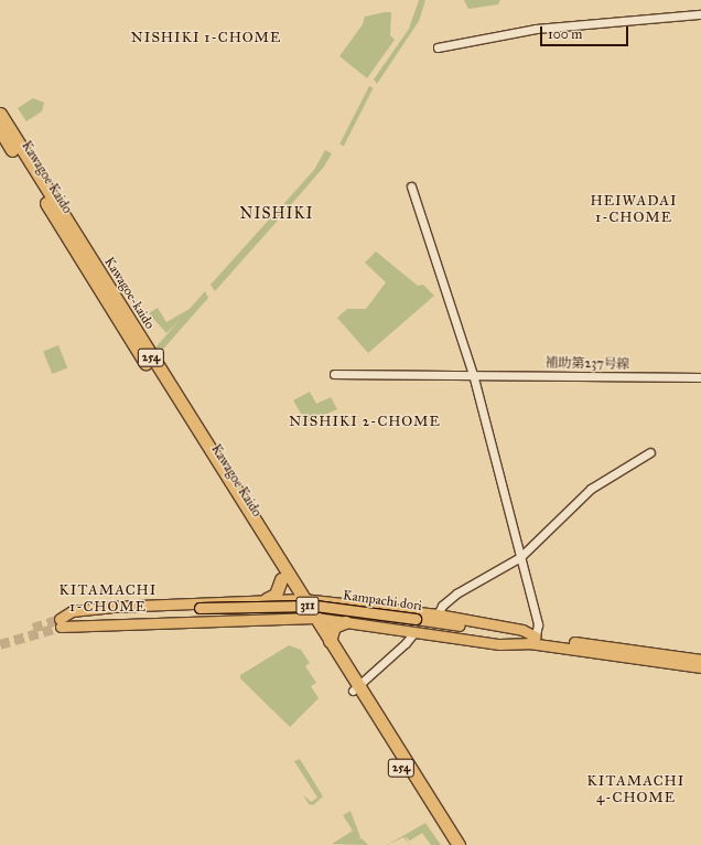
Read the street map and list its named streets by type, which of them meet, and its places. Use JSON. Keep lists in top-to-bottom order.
{
  "streets": {
    "highway": ["Kawagoe Kaido", "Kawagoe-kaido", "254"],
    "main road": ["Kampachi dori", "311"],
    "street": ["補助第237号線"]
  },
  "crossings": [
    ["Kawagoe Kaido", "Kawagoe-kaido"]
  ],
  "districts": [
    "NISHIKI 1-CHOME",
    "HEIWADAI 1-CHOME",
    "NISHIKI",
    "NISHIKI 2-CHOME",
    "KITAMACHI 1-CHOME",
    "KITAMACHI 4-CHOME"
  ],
  "scale_bar": "100 m"
}
